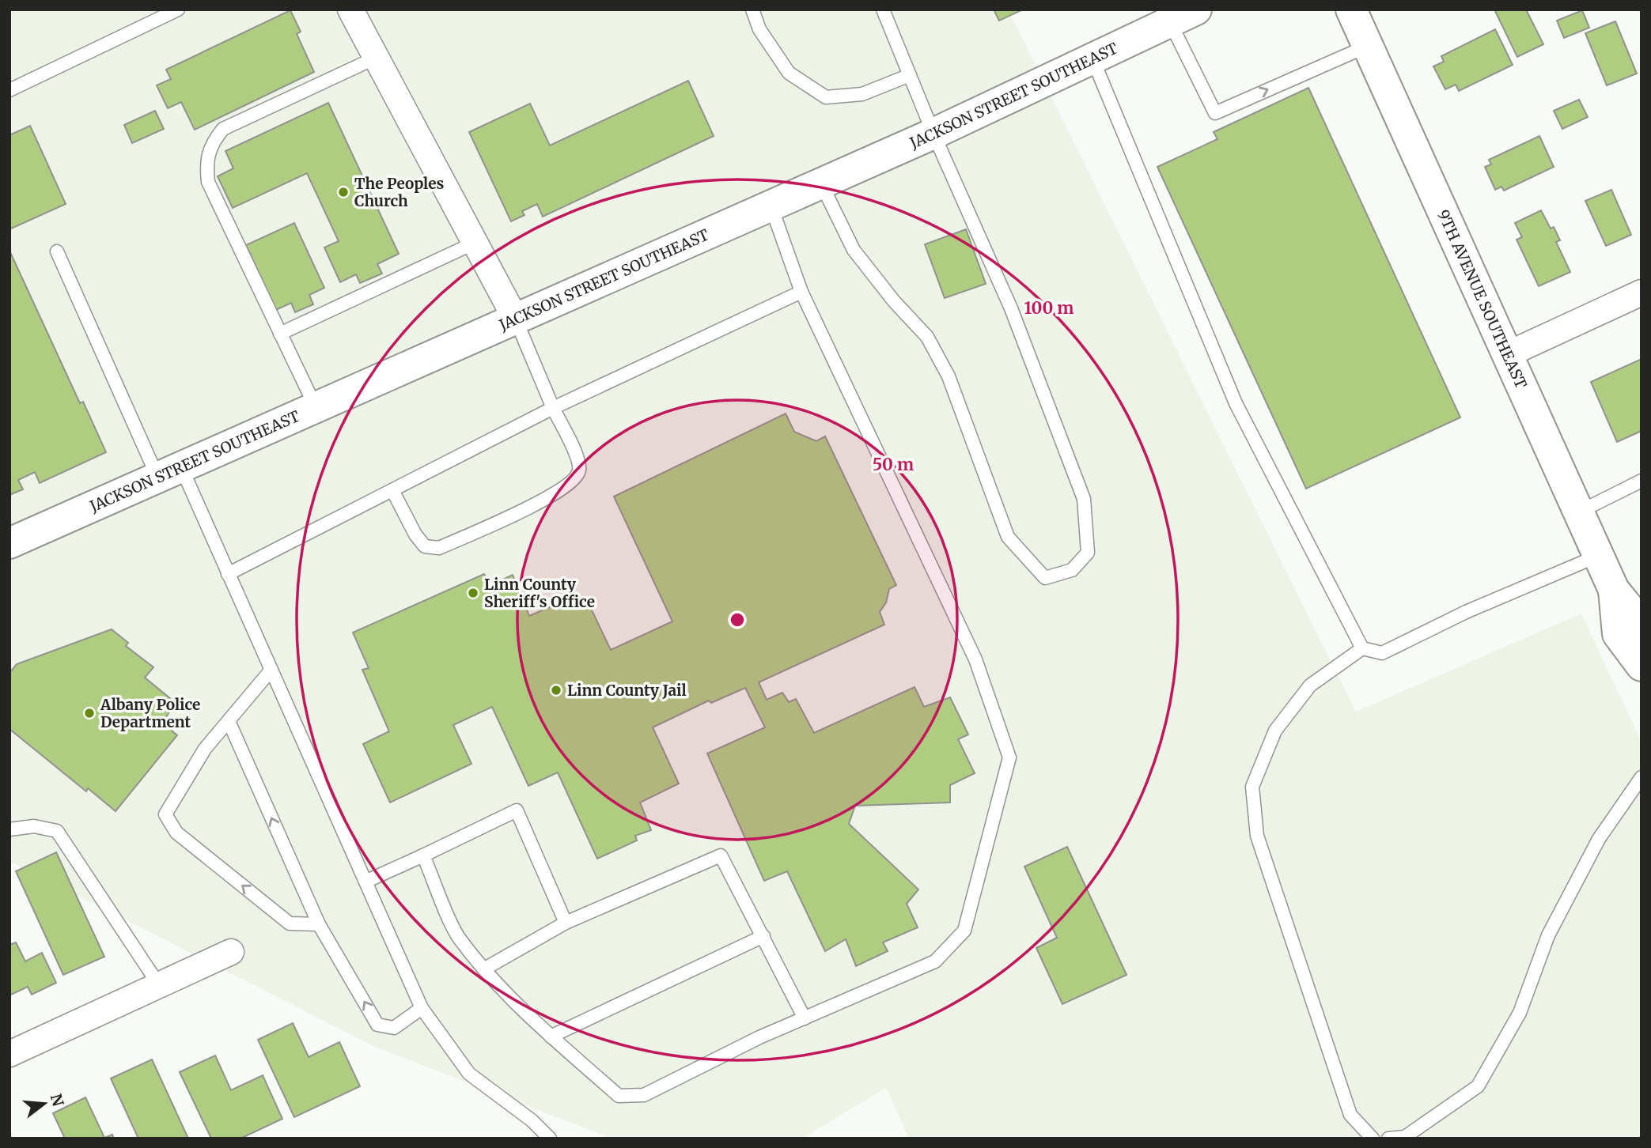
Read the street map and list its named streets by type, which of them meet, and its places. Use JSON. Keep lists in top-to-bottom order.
{
  "streets": {
    "main road": ["JACKSON STREET SOUTHEAST", "9TH AVENUE SOUTHEAST"]
  },
  "places": [
    "The Peoples Church",
    "Linn County Sheriff's Office",
    "Linn County Jail",
    "Albany Police Department"
  ],
  "north": "right",
  "rings": ["100 m", "50 m"]
}
